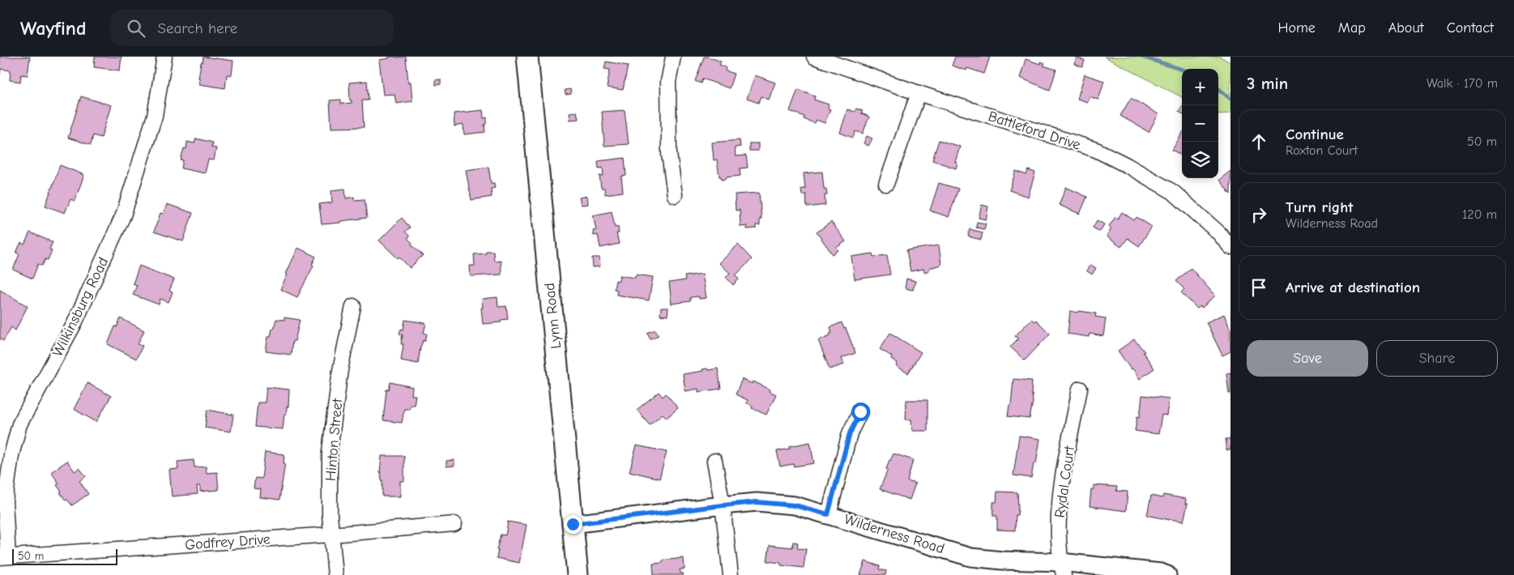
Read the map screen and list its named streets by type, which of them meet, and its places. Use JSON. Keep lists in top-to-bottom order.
{
  "streets": {
    "main road": ["Lynn Road"],
    "street": [
      "Battleford Drive",
      "Wilkinsburg Road",
      "Hinton Street",
      "Rydal Court",
      "Wilderness Road",
      "Godfrey Drive"
    ]
  },
  "crossings": [
    ["Wilkinsburg Road", "Godfrey Drive"],
    ["Lynn Road", "Wilderness Road"],
    ["Hinton Street", "Godfrey Drive"],
    ["Rydal Court", "Wilderness Road"]
  ],
  "scale_bar": "50 m",
  "page": {
    "header": "Wayfind",
    "search": "Search here",
    "nav": [
      "Home",
      "Map",
      "About",
      "Contact"
    ],
    "heading": ["3 min", "Walk · 170 m"],
    "map_buttons": ["+", "−"],
    "list": [
      ["Continue", "Roxton Court", "50 m"],
      ["Turn right", "Wilderness Road", "120 m"],
      "Arrive at destination"
    ],
    "buttons": ["Save", "Share"],
    "scale": "50 m"
  }
}
